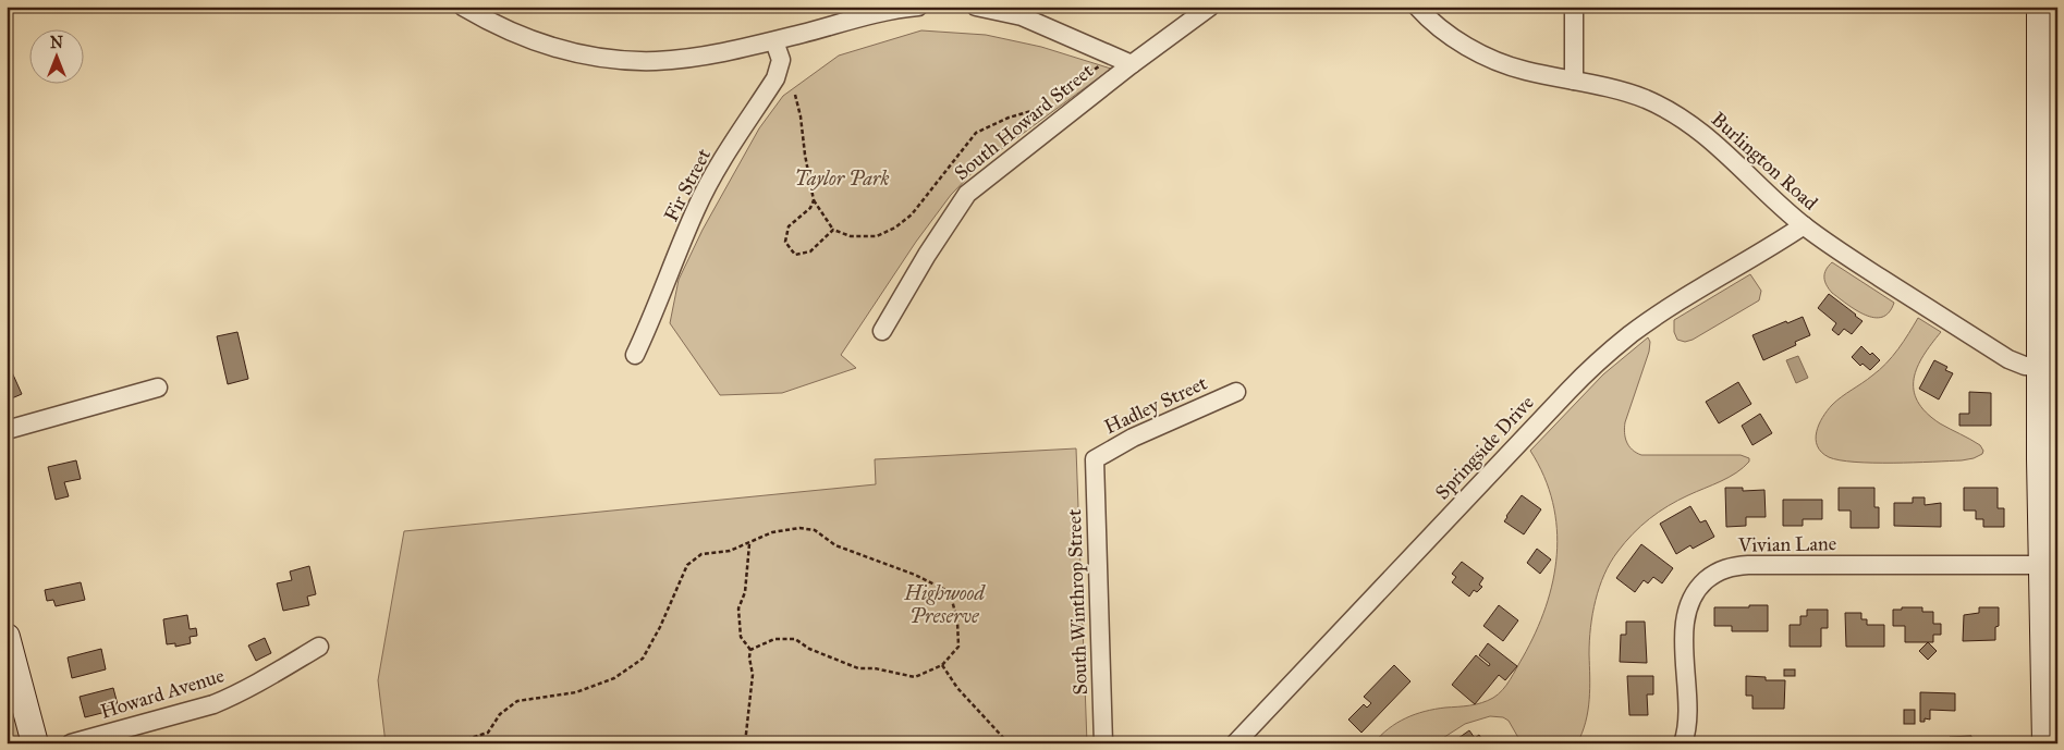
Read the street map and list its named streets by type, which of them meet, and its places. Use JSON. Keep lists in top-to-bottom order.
{
  "streets": {
    "street": [
      "South Howard Street",
      "Burlington Road",
      "Fir Street",
      "Hadley Street",
      "Springside Drive",
      "Vivian Lane",
      "South Winthrop Street",
      "Howard Avenue"
    ]
  },
  "crossings": [
    ["Burlington Road", "Springside Drive"],
    ["Hadley Street", "South Winthrop Street"]
  ],
  "parks": ["Taylor Park", "Highwood Preserve"],
  "north": "top"
}
